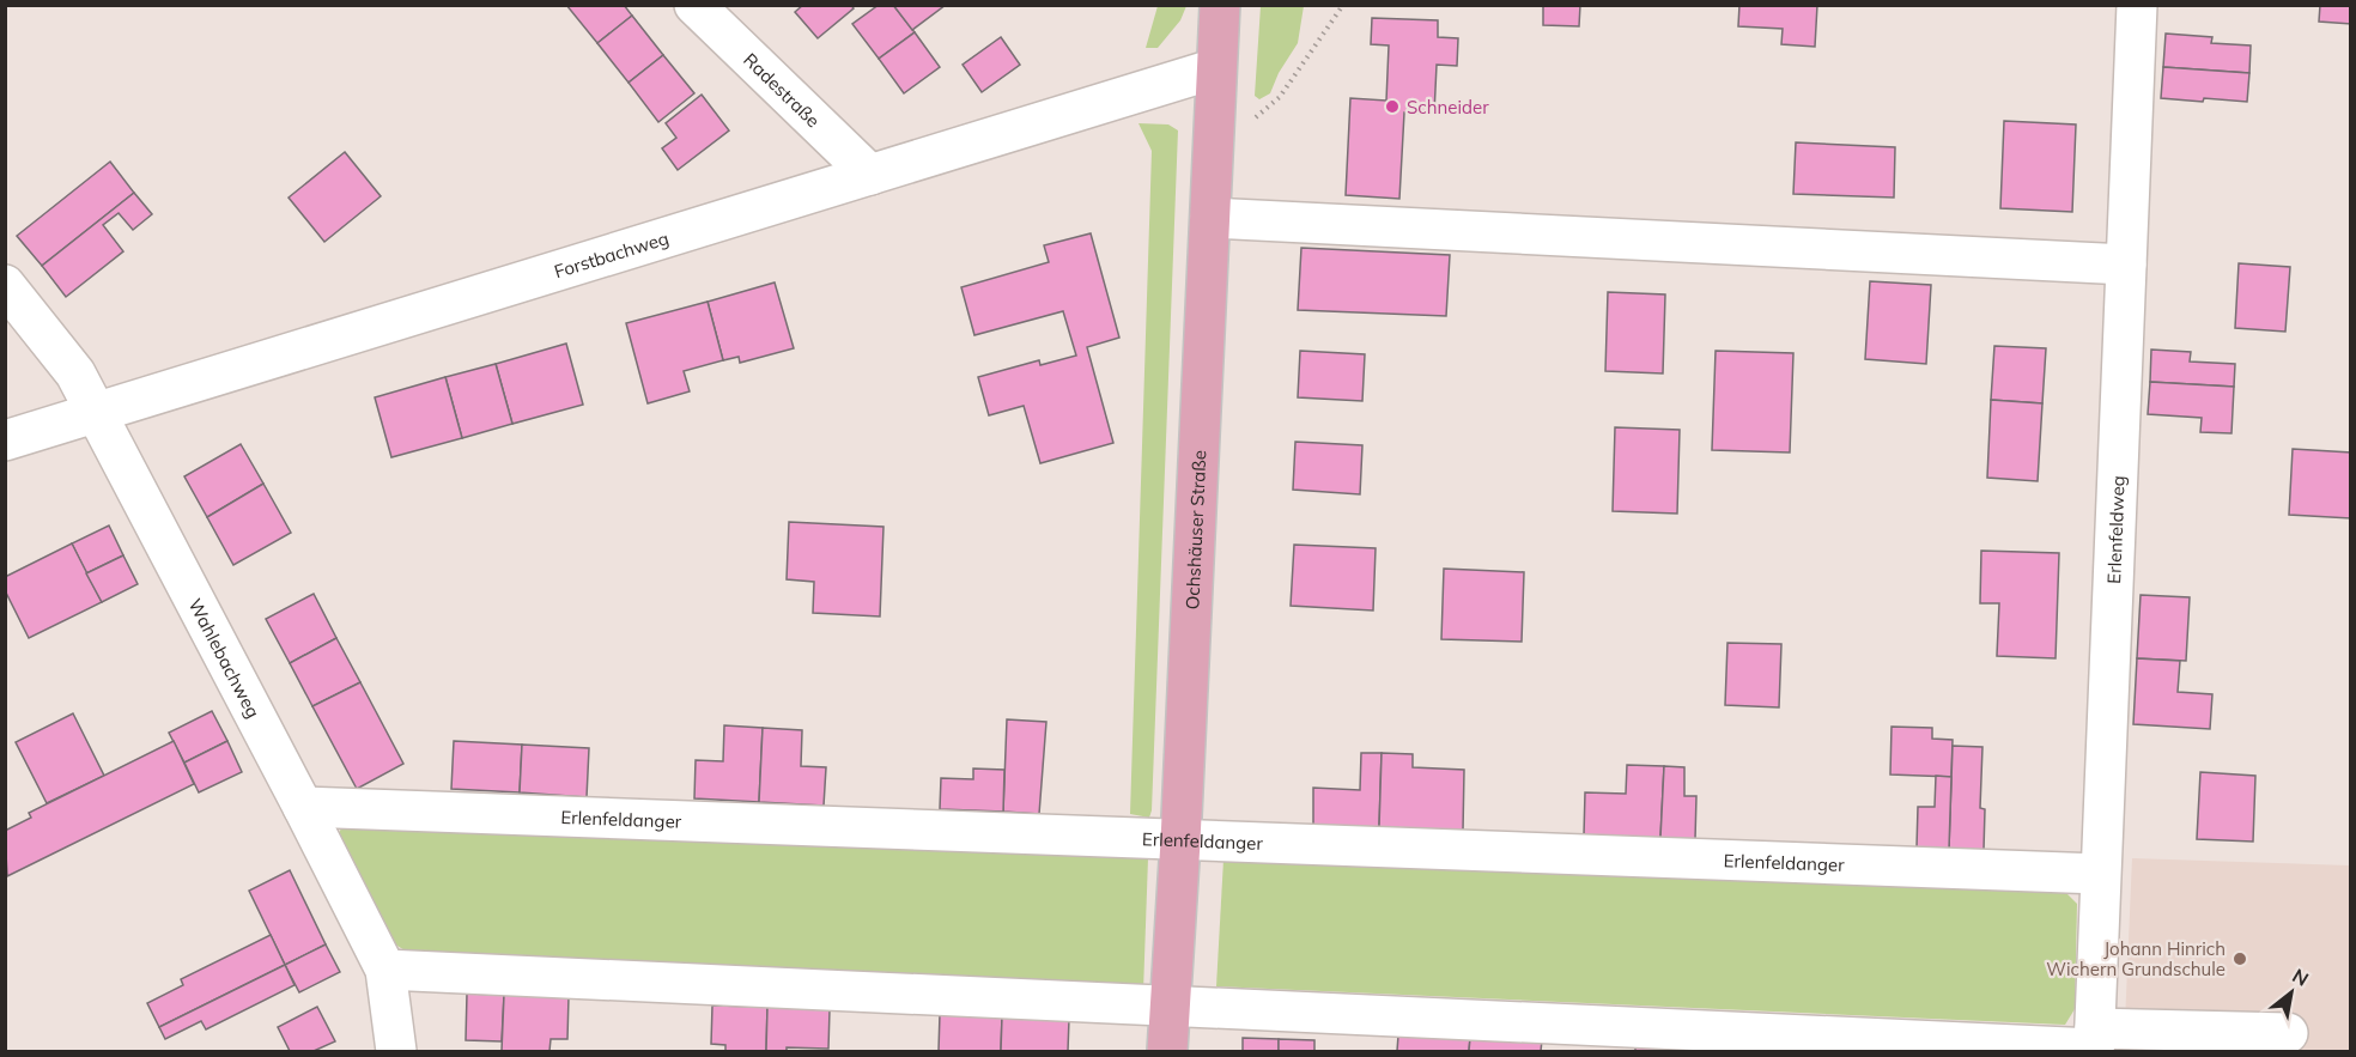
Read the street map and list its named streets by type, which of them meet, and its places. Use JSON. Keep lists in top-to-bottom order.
{
  "streets": {
    "main road": ["Ochshäuser Straße"],
    "street": [
      "Radestraße",
      "Forstbachweg",
      "Erlenfeldweg",
      "Wahlebachweg",
      "Erlenfeldanger"
    ]
  },
  "crossings": [
    ["Radestraße", "Forstbachweg"],
    ["Forstbachweg", "Ochshäuser Straße"],
    ["Forstbachweg", "Wahlebachweg"],
    ["Ochshäuser Straße", "Erlenfeldanger"],
    ["Erlenfeldweg", "Erlenfeldanger"],
    ["Wahlebachweg", "Erlenfeldanger"]
  ],
  "places": ["Schneider", "Johann Hinrich Wichern Grundschule"],
  "north": "top right"
}
